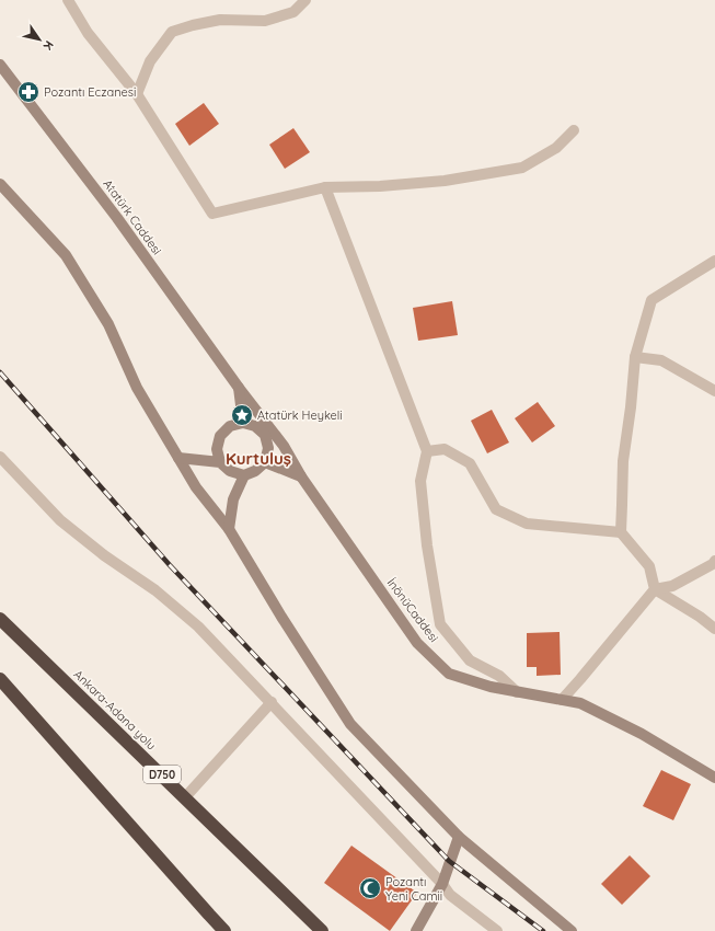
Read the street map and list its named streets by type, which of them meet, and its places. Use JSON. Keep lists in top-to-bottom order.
{
  "streets": {
    "highway": ["Ankara-Adana yolu", "D750"],
    "main road": ["Atatürk Caddesi", "İnönüCaddesi"]
  },
  "crossings": [
    ["Atatürk Caddesi", "İnönüCaddesi"]
  ],
  "districts": ["Kurtuluş"],
  "places": {
    "pharmacy": ["Pozantı Eczanesi"],
    "place": ["Atatürk Heykeli"],
    "mosque": ["Pozantı Yeni Camii"]
  },
  "north": "bottom right"
}
